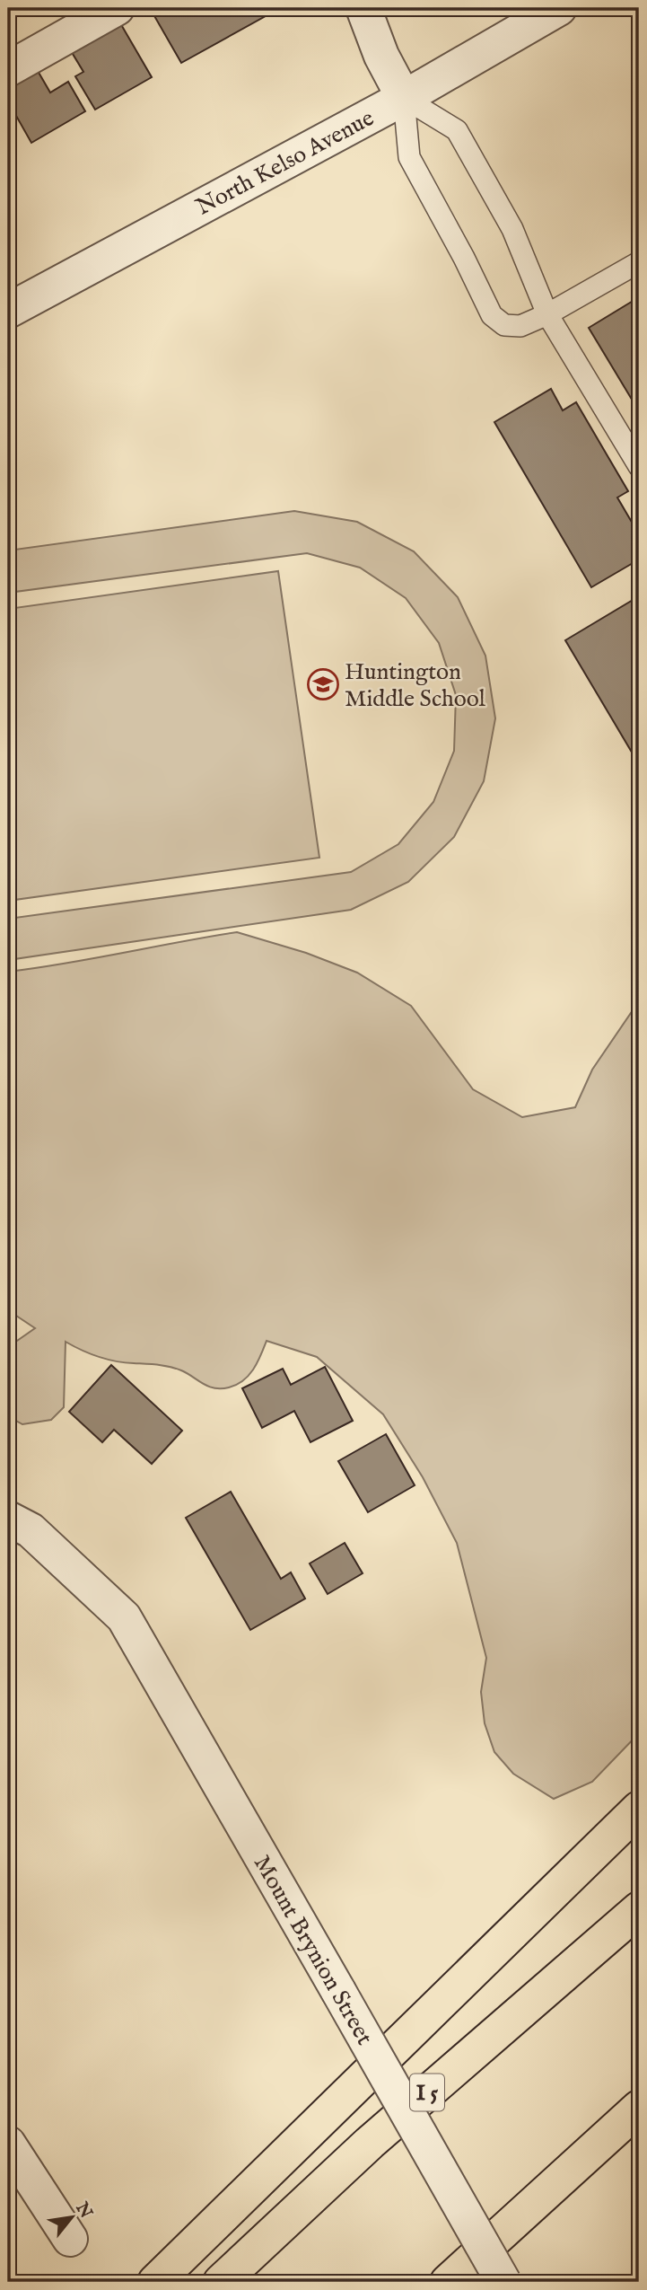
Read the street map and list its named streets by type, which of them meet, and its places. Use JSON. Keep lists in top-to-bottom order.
{
  "streets": {
    "highway": ["I 5"],
    "street": ["North Kelso Avenue", "Mount Brynion Street"]
  },
  "places": {
    "school or university": ["Huntington Middle School"]
  },
  "north": "top right"
}
